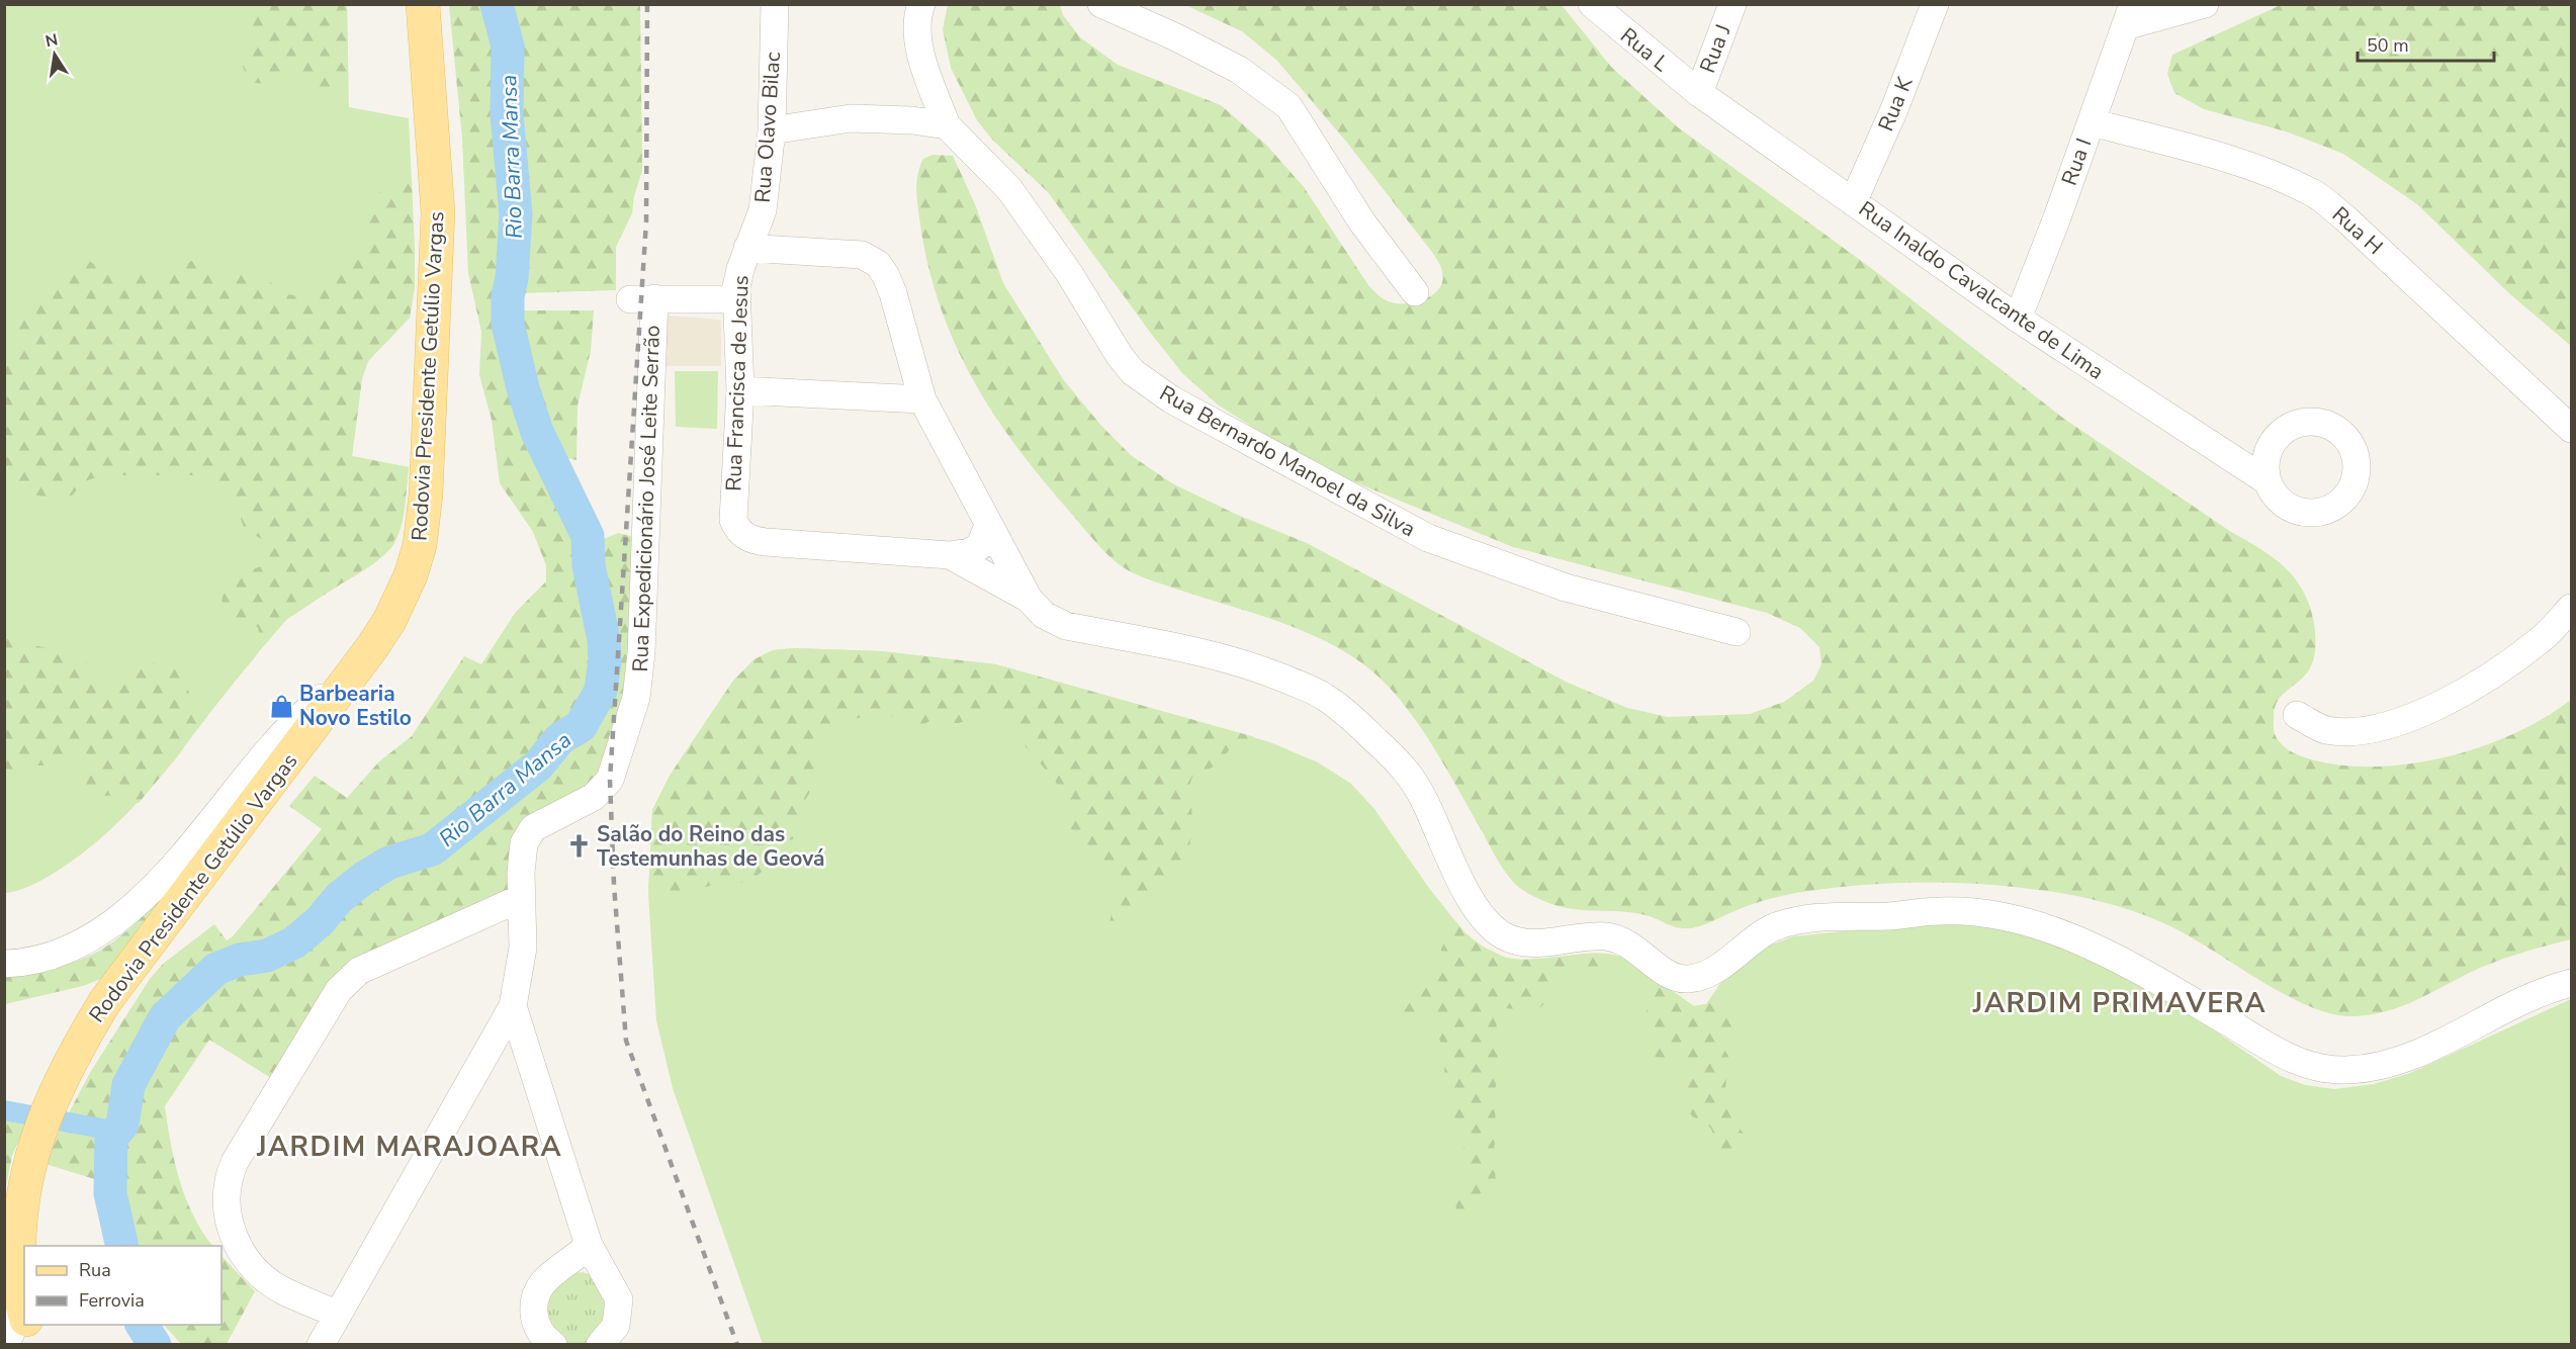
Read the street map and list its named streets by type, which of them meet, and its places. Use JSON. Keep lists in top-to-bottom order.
{
  "streets": {
    "main road": ["Rodovia Presidente Getúlio Vargas"],
    "street": [
      "Rua J",
      "Rua L",
      "Rua K",
      "Rua Olavo Bilac",
      "Rua I",
      "Rua H",
      "Rua Inaldo Cavalcante de Lima",
      "Rua Francisca de Jesus",
      "Rua Bernardo Manoel da Silva",
      "Rua Expedicionário José Leite Serrão"
    ]
  },
  "crossings": [
    ["Rua J", "Rua L"],
    ["Rua J", "Rua Inaldo Cavalcante de Lima"],
    ["Rua L", "Rua Inaldo Cavalcante de Lima"],
    ["Rua K", "Rua Inaldo Cavalcante de Lima"],
    ["Rua Olavo Bilac", "Rua Francisca de Jesus"],
    ["Rua I", "Rua H"],
    ["Rua I", "Rua Inaldo Cavalcante de Lima"],
    ["Rua Francisca de Jesus", "Rua Expedicionário José Leite Serrão"]
  ],
  "districts": ["JARDIM PRIMAVERA", "JARDIM MARAJOARA"],
  "water": ["Rio Barra Mansa"],
  "places": {
    "shop": ["Barbearia Novo Estilo"],
    "church": ["Salão do Reino das Testemunhas de Geová"]
  },
  "legend": ["Rua", "Ferrovia"],
  "scale_bar": "50 m",
  "north": "top"
}
